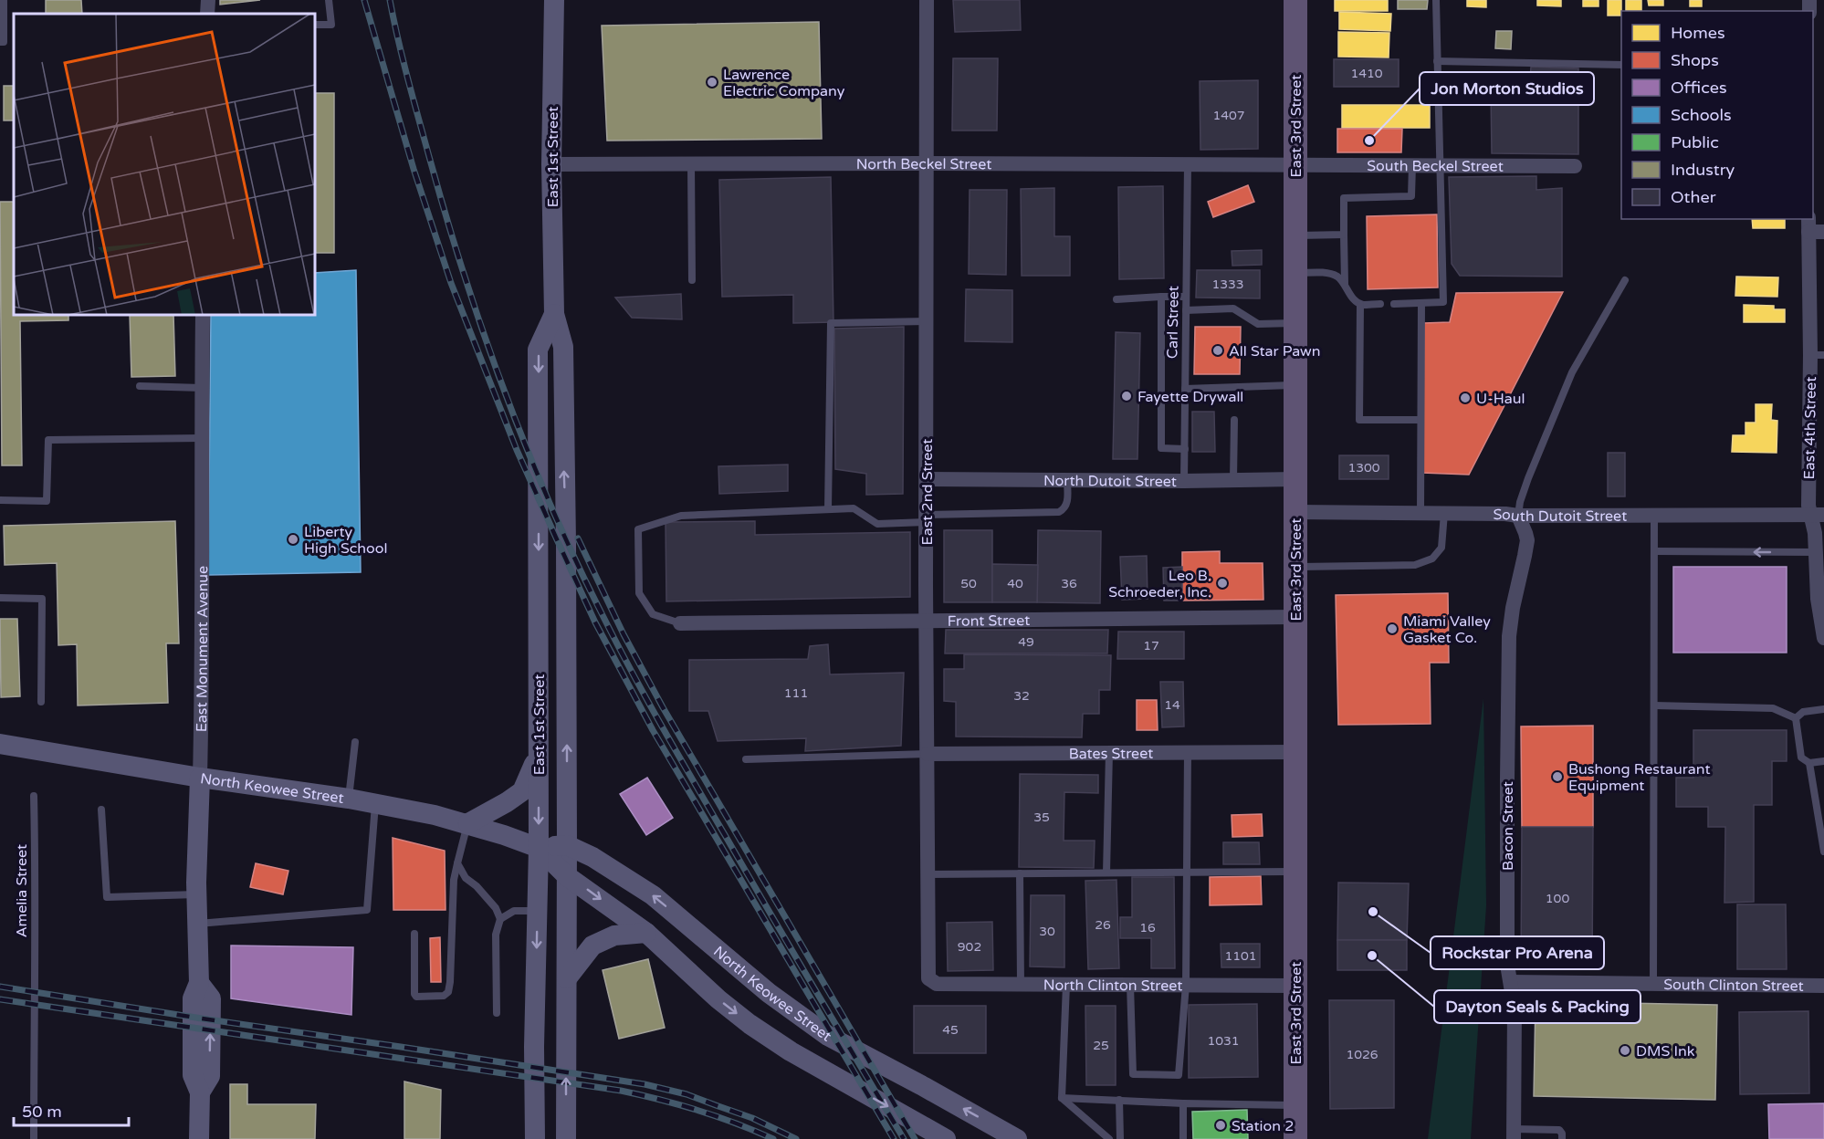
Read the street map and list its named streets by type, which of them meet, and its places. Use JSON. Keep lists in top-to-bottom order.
{
  "streets": {
    "main road": [
      "East 3rd Street",
      "East 1st Street",
      "East Monument Avenue",
      "North Keowee Street"
    ],
    "street": [
      "North Beckel Street",
      "South Beckel Street",
      "East 4th Street",
      "North Dutoit Street",
      "East 2nd Street",
      "South Dutoit Street",
      "Front Street",
      "Bates Street",
      "Bacon Street",
      "North Clinton Street",
      "South Clinton Street"
    ],
    "lane": ["Carl Street", "Amelia Street"]
  },
  "crossings": [
    ["East 3rd Street", "North Beckel Street"],
    ["East 3rd Street", "South Beckel Street"],
    ["East 3rd Street", "North Dutoit Street"],
    ["East 3rd Street", "South Dutoit Street"],
    ["East 3rd Street", "Front Street"],
    ["East 3rd Street", "Bates Street"],
    ["East 3rd Street", "North Clinton Street"],
    ["East 1st Street", "North Beckel Street"],
    ["East 1st Street", "North Keowee Street"],
    ["North Beckel Street", "South Beckel Street"],
    ["North Beckel Street", "Carl Street"],
    ["North Beckel Street", "East 2nd Street"],
    ["Carl Street", "North Dutoit Street"],
    ["East 4th Street", "South Dutoit Street"],
    ["North Dutoit Street", "East 2nd Street"],
    ["East 2nd Street", "Front Street"],
    ["East 2nd Street", "Bates Street"],
    ["East 2nd Street", "North Clinton Street"],
    ["South Dutoit Street", "Bacon Street"],
    ["East Monument Avenue", "North Keowee Street"],
    ["Bacon Street", "South Clinton Street"]
  ],
  "places": [
    "Lawrence Electric Company",
    "Jon Morton Studios",
    "All Star Pawn",
    "Fayette Drywall",
    "U-Haul",
    "Liberty High School",
    "Leo B. Schroeder, Inc.",
    "Miami Valley Gasket Co.",
    "Bushong Restaurant Equipment",
    "Rockstar Pro Arena",
    "Dayton Seals & Packing",
    "DMS Ink",
    "Station 2"
  ],
  "house_numbers": [
    "1410",
    "1407",
    "1333",
    "1300",
    "50",
    "40",
    "36",
    "49",
    "17",
    "111",
    "32",
    "14",
    "35",
    "100",
    "26",
    "16",
    "30",
    "902",
    "1101",
    "45",
    "1031",
    "25",
    "1026"
  ],
  "legend": [
    "Homes",
    "Shops",
    "Offices",
    "Schools",
    "Public",
    "Industry",
    "Other"
  ],
  "scale_bar": "50 m"
}
